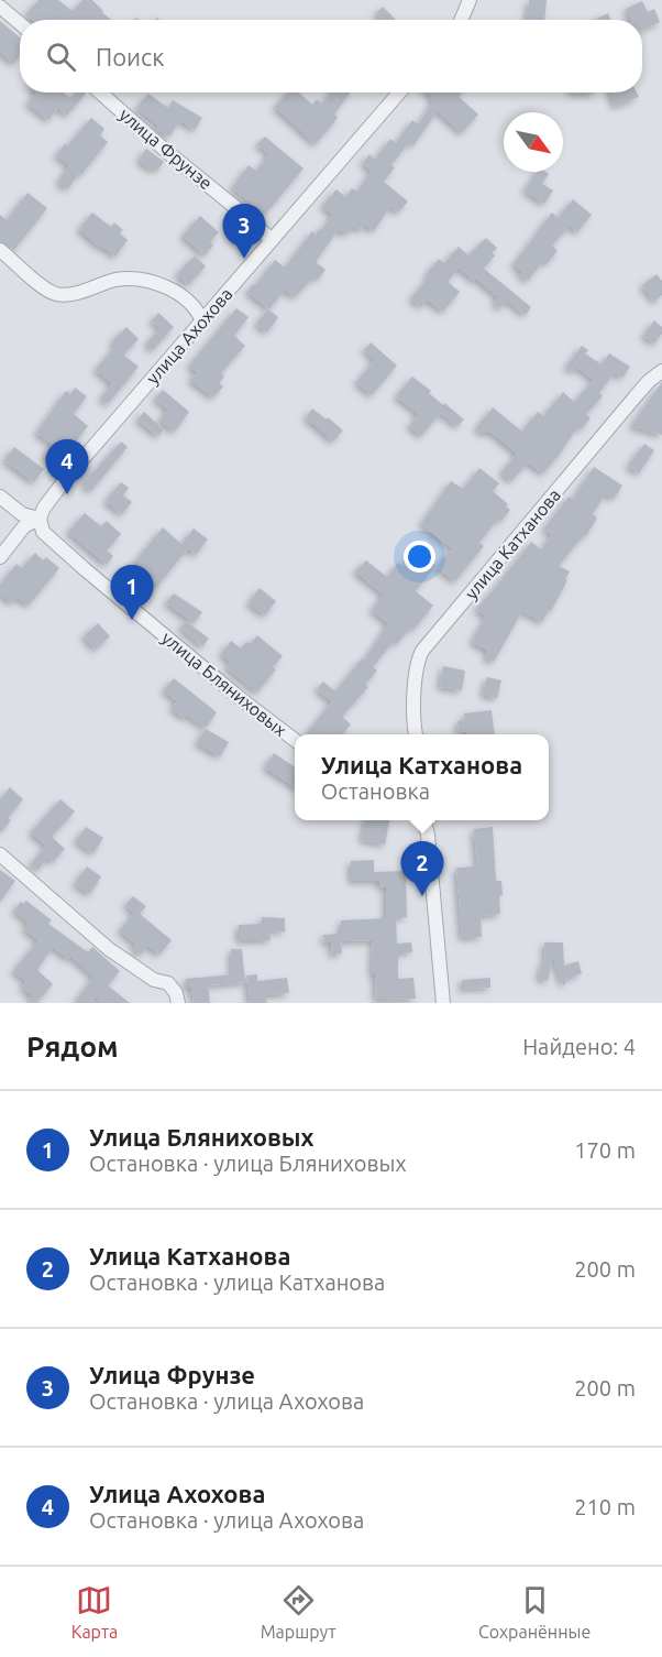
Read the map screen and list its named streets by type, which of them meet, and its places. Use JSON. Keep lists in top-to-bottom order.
{
  "streets": {
    "street": [
      "улица Фрунзе",
      "улица Ахохова",
      "улица Катханова",
      "улица Бляниховых"
    ]
  },
  "crossings": [
    ["улица Фрунзе", "улица Ахохова"],
    ["улица Ахохова", "улица Бляниховых"]
  ],
  "north": "bottom right",
  "page": {
    "search": "Поиск",
    "pins": [
      "3",
      "4",
      "1",
      "2"
    ],
    "popup": ["Улица Катханова", "Остановка"],
    "heading": ["Рядом", "Найдено: 4"],
    "list": [
      {
        "mark": "1",
        "name": "Улица Бляниховых",
        "note": "Остановка · улица Бляниховых",
        "value": "170 m"
      },
      {
        "mark": "2",
        "name": "Улица Катханова",
        "note": "Остановка · улица Катханова",
        "value": "200 m"
      },
      {
        "mark": "3",
        "name": "Улица Фрунзе",
        "note": "Остановка · улица Ахохова",
        "value": "200 m"
      },
      {
        "mark": "4",
        "name": "Улица Ахохова",
        "note": "Остановка · улица Ахохова",
        "value": "210 m"
      }
    ],
    "nav": ["Карта", "Маршрут", "Сохранённые"]
  }
}
